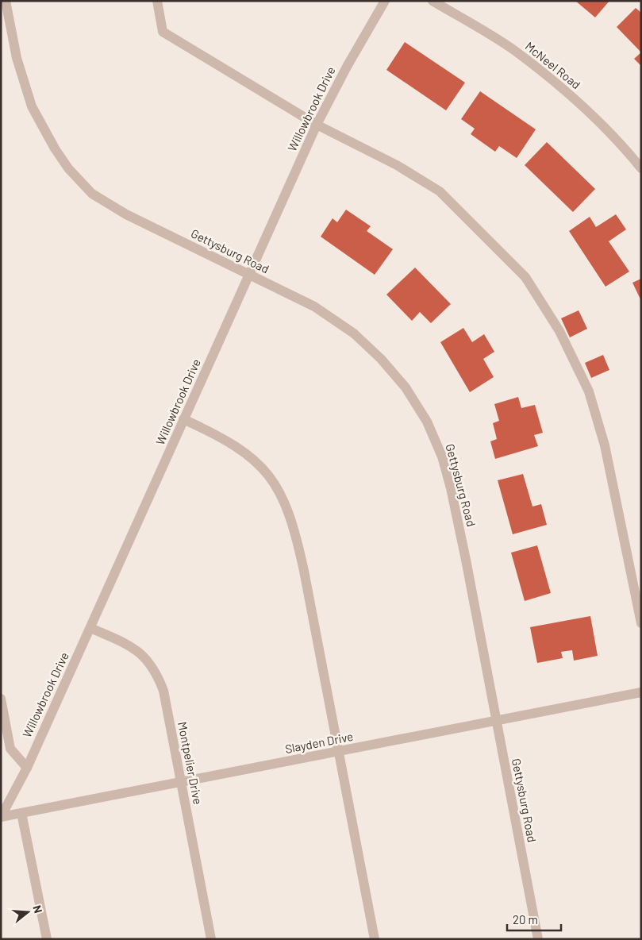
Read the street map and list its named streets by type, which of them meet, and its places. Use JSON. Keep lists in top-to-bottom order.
{
  "streets": {
    "street": [
      "McNeel Road",
      "Willowbrook Drive",
      "Gettysburg Road",
      "Slayden Drive",
      "Montpelier Drive"
    ]
  },
  "crossings": [
    ["Willowbrook Drive", "Gettysburg Road"],
    ["Willowbrook Drive", "Slayden Drive"],
    ["Willowbrook Drive", "Montpelier Drive"],
    ["Gettysburg Road", "Slayden Drive"],
    ["Slayden Drive", "Montpelier Drive"]
  ],
  "scale_bar": "20 m",
  "north": "right"
}
